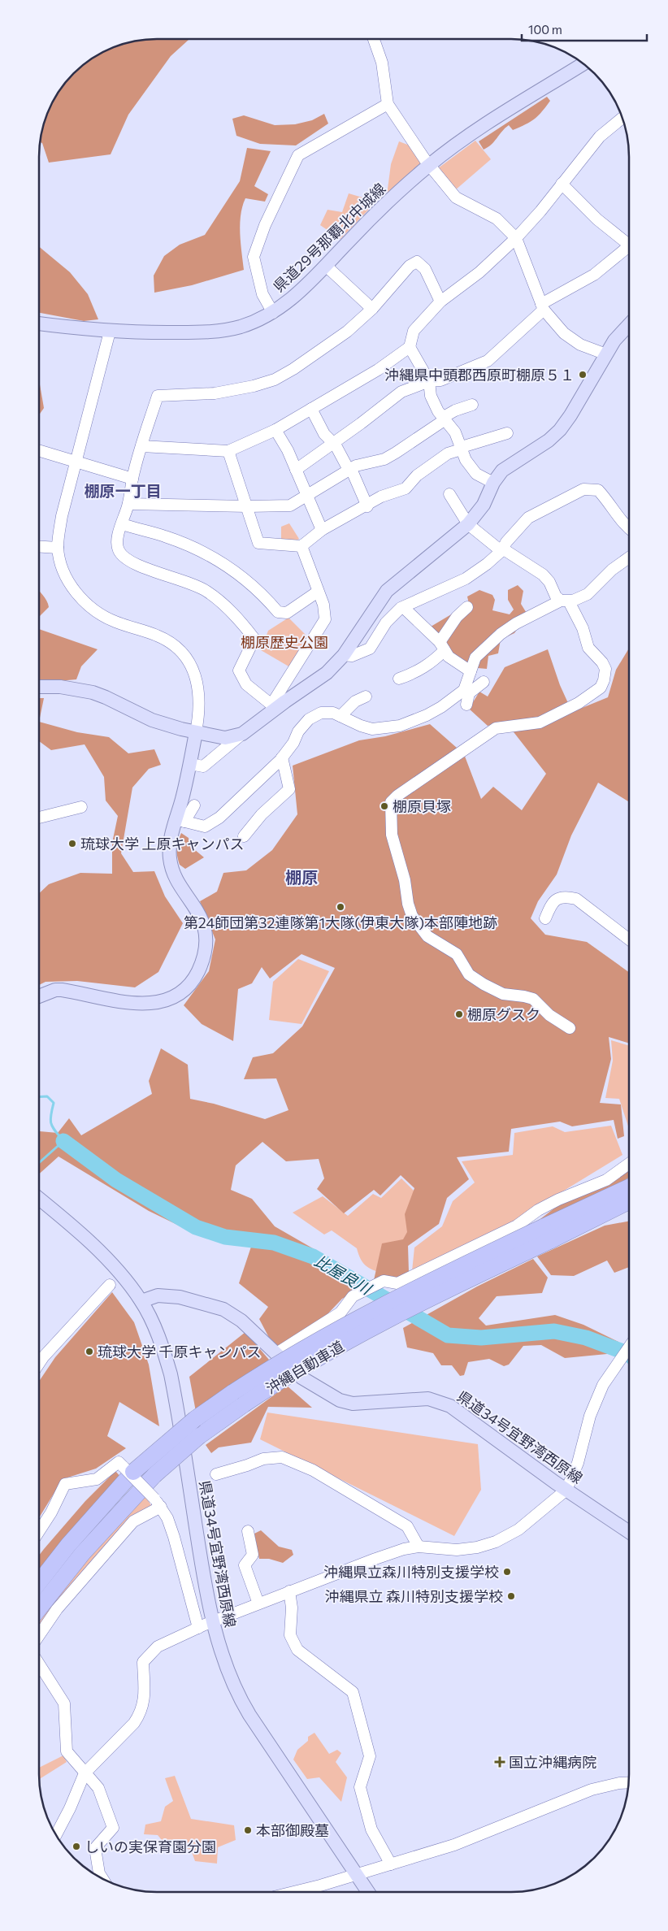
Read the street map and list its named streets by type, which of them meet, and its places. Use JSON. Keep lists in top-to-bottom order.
{
  "streets": {
    "highway": ["沖縄自動車道"],
    "main road": ["県道29号那覇北中城線", "県道34号宜野湾西原線"]
  },
  "districts": ["棚原一丁目", "棚原"],
  "water": ["比屋良川"],
  "parks": ["棚原歴史公園"],
  "places": {
    "other": [
      "沖縄県中頭郡西原町棚原５１",
      "棚原貝塚",
      "琉球大学 上原キャンパス",
      "第24師団第32連隊第1大隊(伊東大隊)本部陣地跡",
      "棚原グスク",
      "琉球大学 千原キャンパス",
      "沖縄県立森川特別支援学校",
      "沖縄県立 森川特別支援学校",
      "本部御殿墓",
      "しいの実保育園分園"
    ],
    "health": ["国立沖縄病院"]
  },
  "scale_bar": "100 m"
}
